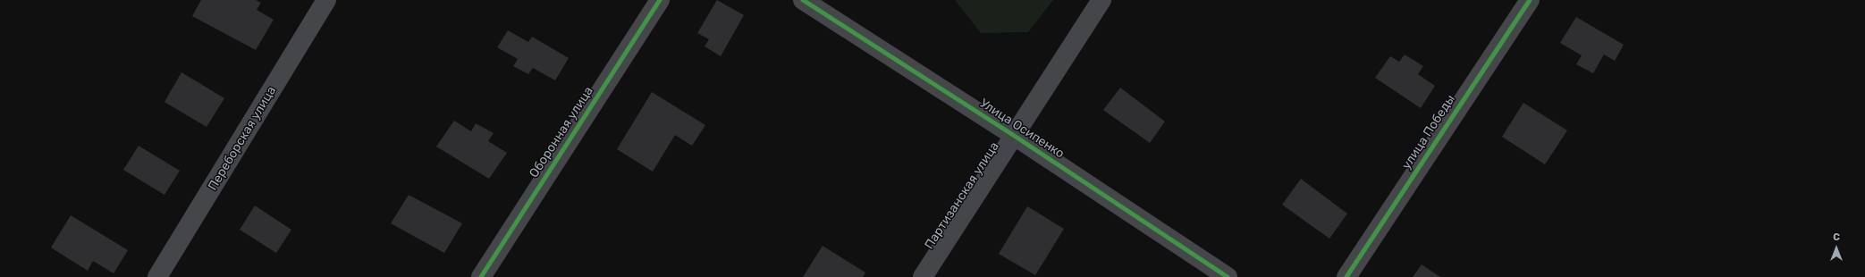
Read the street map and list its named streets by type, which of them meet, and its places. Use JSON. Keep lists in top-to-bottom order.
{
  "streets": {
    "street": [
      "Улица Осипенко",
      "Оборонная улица",
      "улица Победы",
      "Переборская улица",
      "Партизанская улица"
    ]
  },
  "crossings": [
    ["Улица Осипенко", "Партизанская улица"]
  ],
  "north": "top"
}
